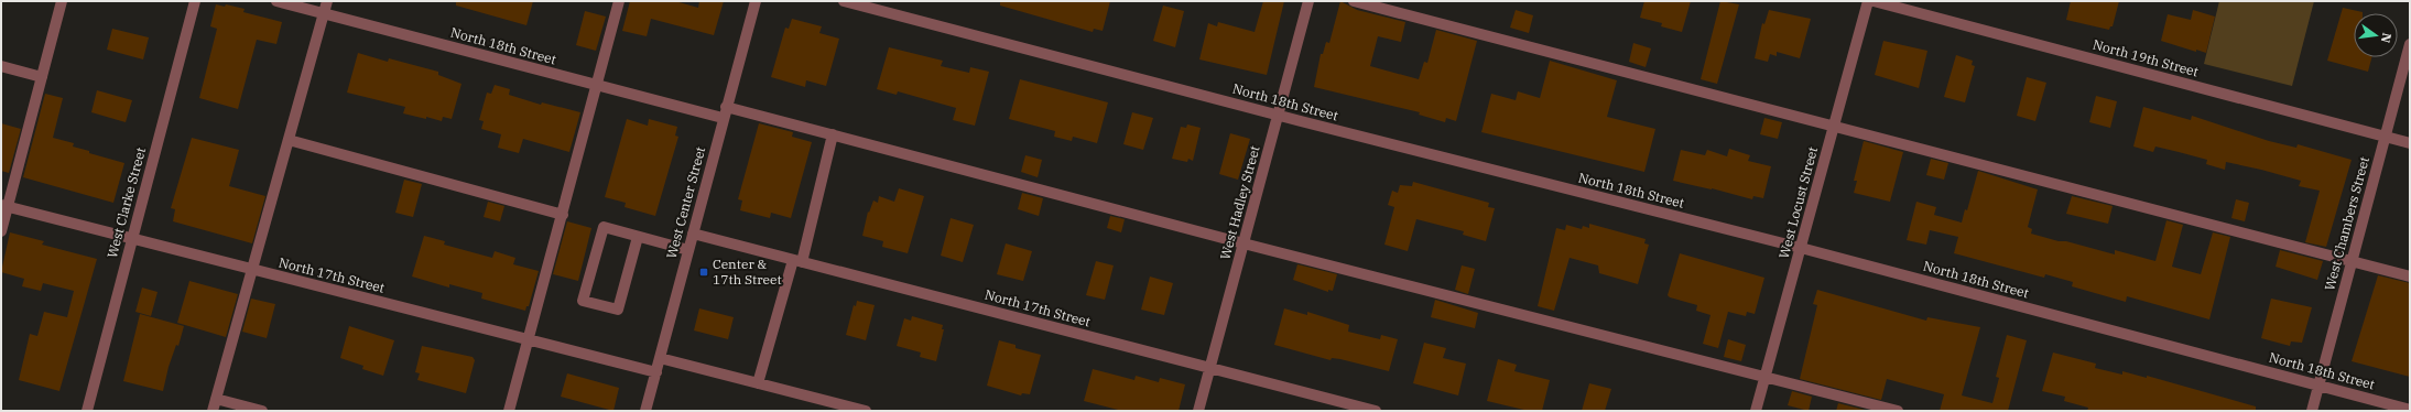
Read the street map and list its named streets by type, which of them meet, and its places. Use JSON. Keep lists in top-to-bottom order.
{
  "streets": {
    "street": [
      "North 18th Street",
      "North 19th Street",
      "West Clarke Street",
      "West Center Street",
      "West Hadley Street",
      "West Locust Street",
      "West Chambers Street",
      "North 17th Street"
    ]
  },
  "crossings": [
    ["North 18th Street", "West Center Street"],
    ["North 18th Street", "West Hadley Street"],
    ["North 18th Street", "West Locust Street"],
    ["North 18th Street", "West Chambers Street"],
    ["North 19th Street", "West Chambers Street"],
    ["West Clarke Street", "North 17th Street"],
    ["West Center Street", "North 17th Street"],
    ["West Hadley Street", "North 17th Street"]
  ],
  "places": {
    "transit": ["Center & 17th Street"]
  },
  "north": "right"
}
